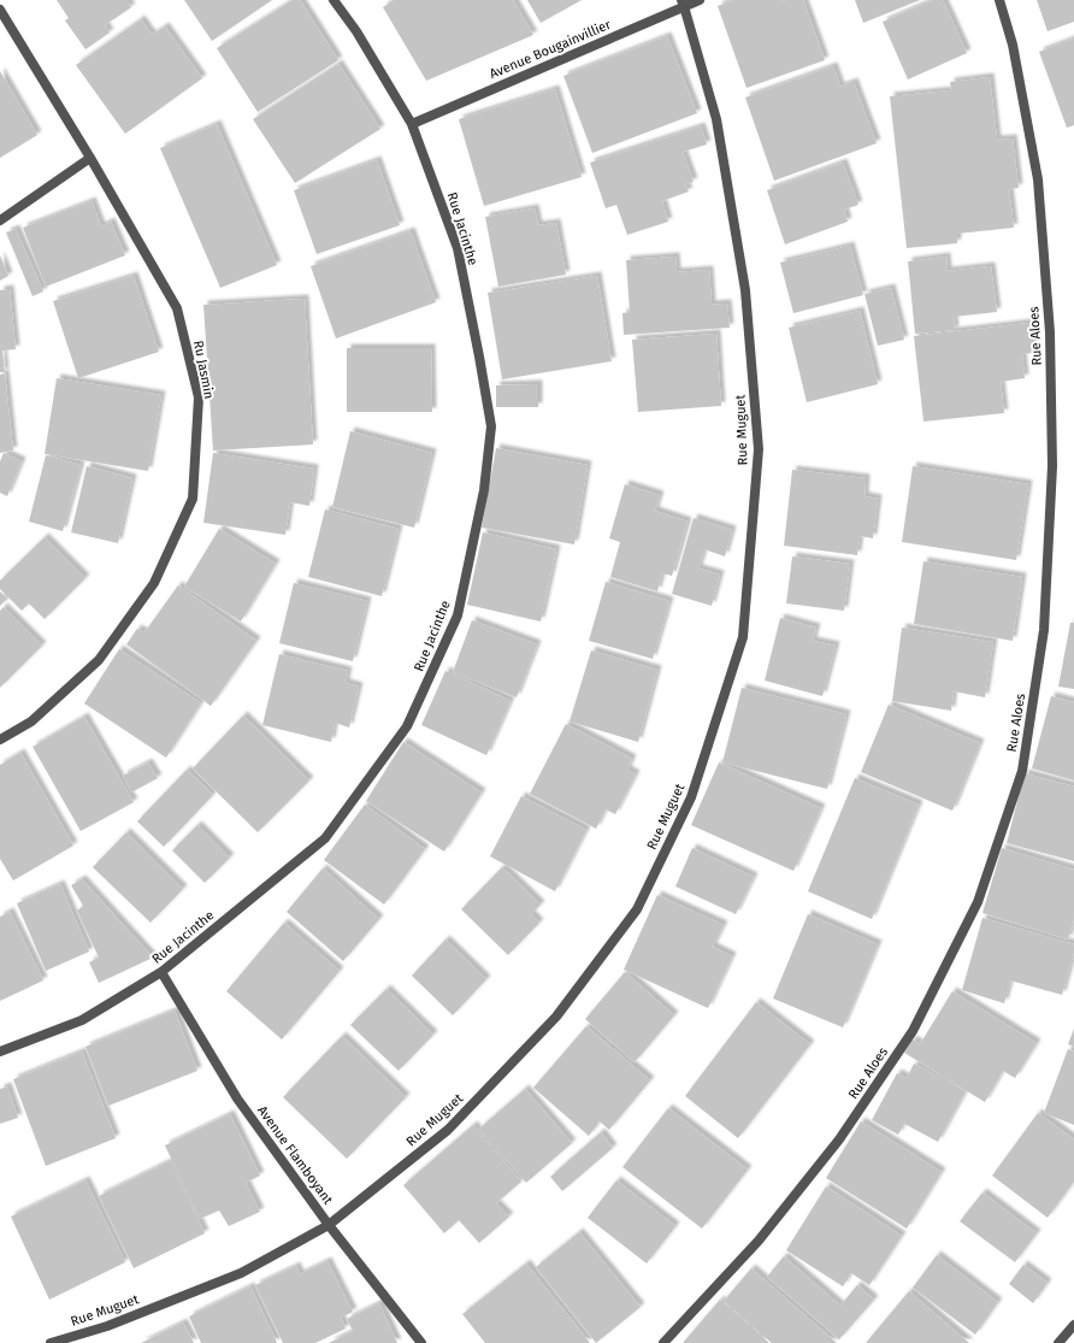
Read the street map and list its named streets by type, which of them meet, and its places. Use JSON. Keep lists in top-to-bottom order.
{
  "streets": {
    "street": [
      "Avenue Bougainvillier",
      "Rue Jacinthe",
      "Rue Aloes",
      "Ru Jasmin",
      "Rue Muguet",
      "Avenue Flamboyant"
    ]
  },
  "crossings": [
    ["Avenue Bougainvillier", "Rue Jacinthe"],
    ["Avenue Bougainvillier", "Rue Muguet"],
    ["Rue Jacinthe", "Avenue Flamboyant"],
    ["Rue Muguet", "Avenue Flamboyant"]
  ]
}
